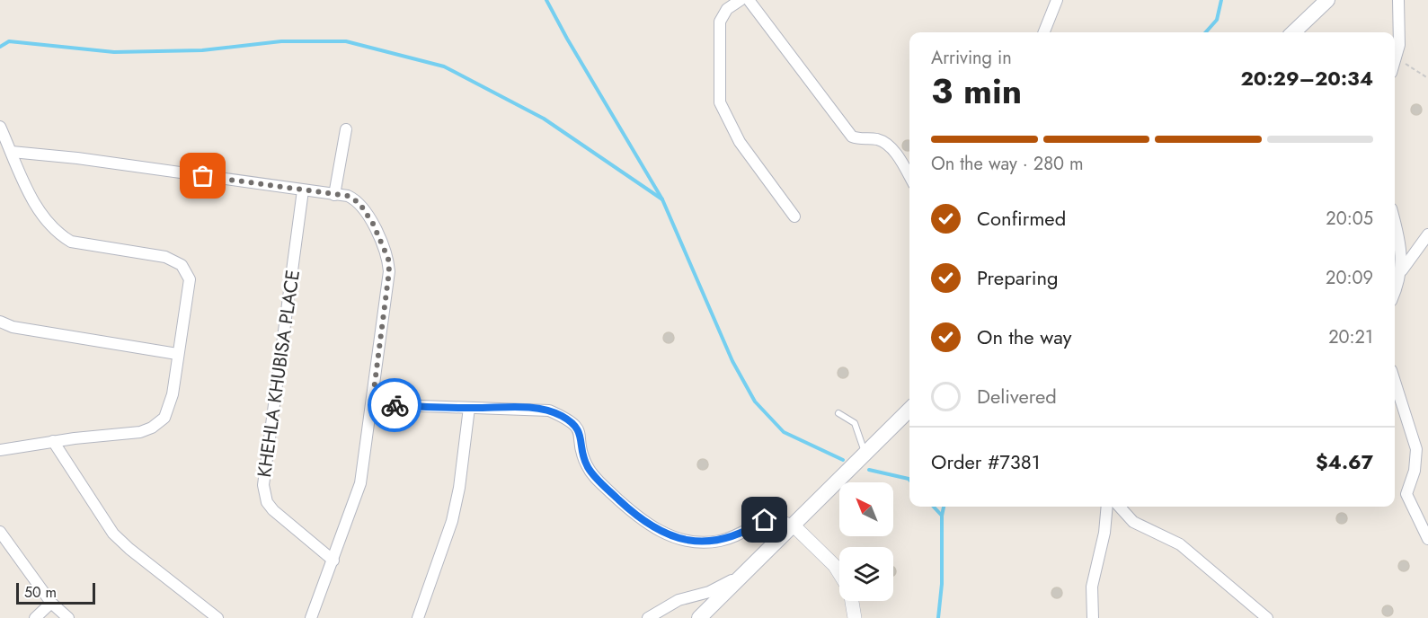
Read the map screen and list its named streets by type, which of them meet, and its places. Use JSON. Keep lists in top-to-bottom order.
{
  "streets": {
    "street": ["KHEHLA KHUBISA PLACE"]
  },
  "scale_bar": "50 m",
  "north": "top left",
  "page": {
    "heading": ["3 min", "Arriving in", "20:29–20:34"],
    "panel": ["Order #7381", "$4.67"],
    "bar": "On the way · 280 m",
    "list": [
      ["Confirmed", "20:05"],
      ["Preparing", "20:09"],
      ["On the way", "20:21"],
      "Delivered"
    ],
    "scale": "50 m"
  }
}
